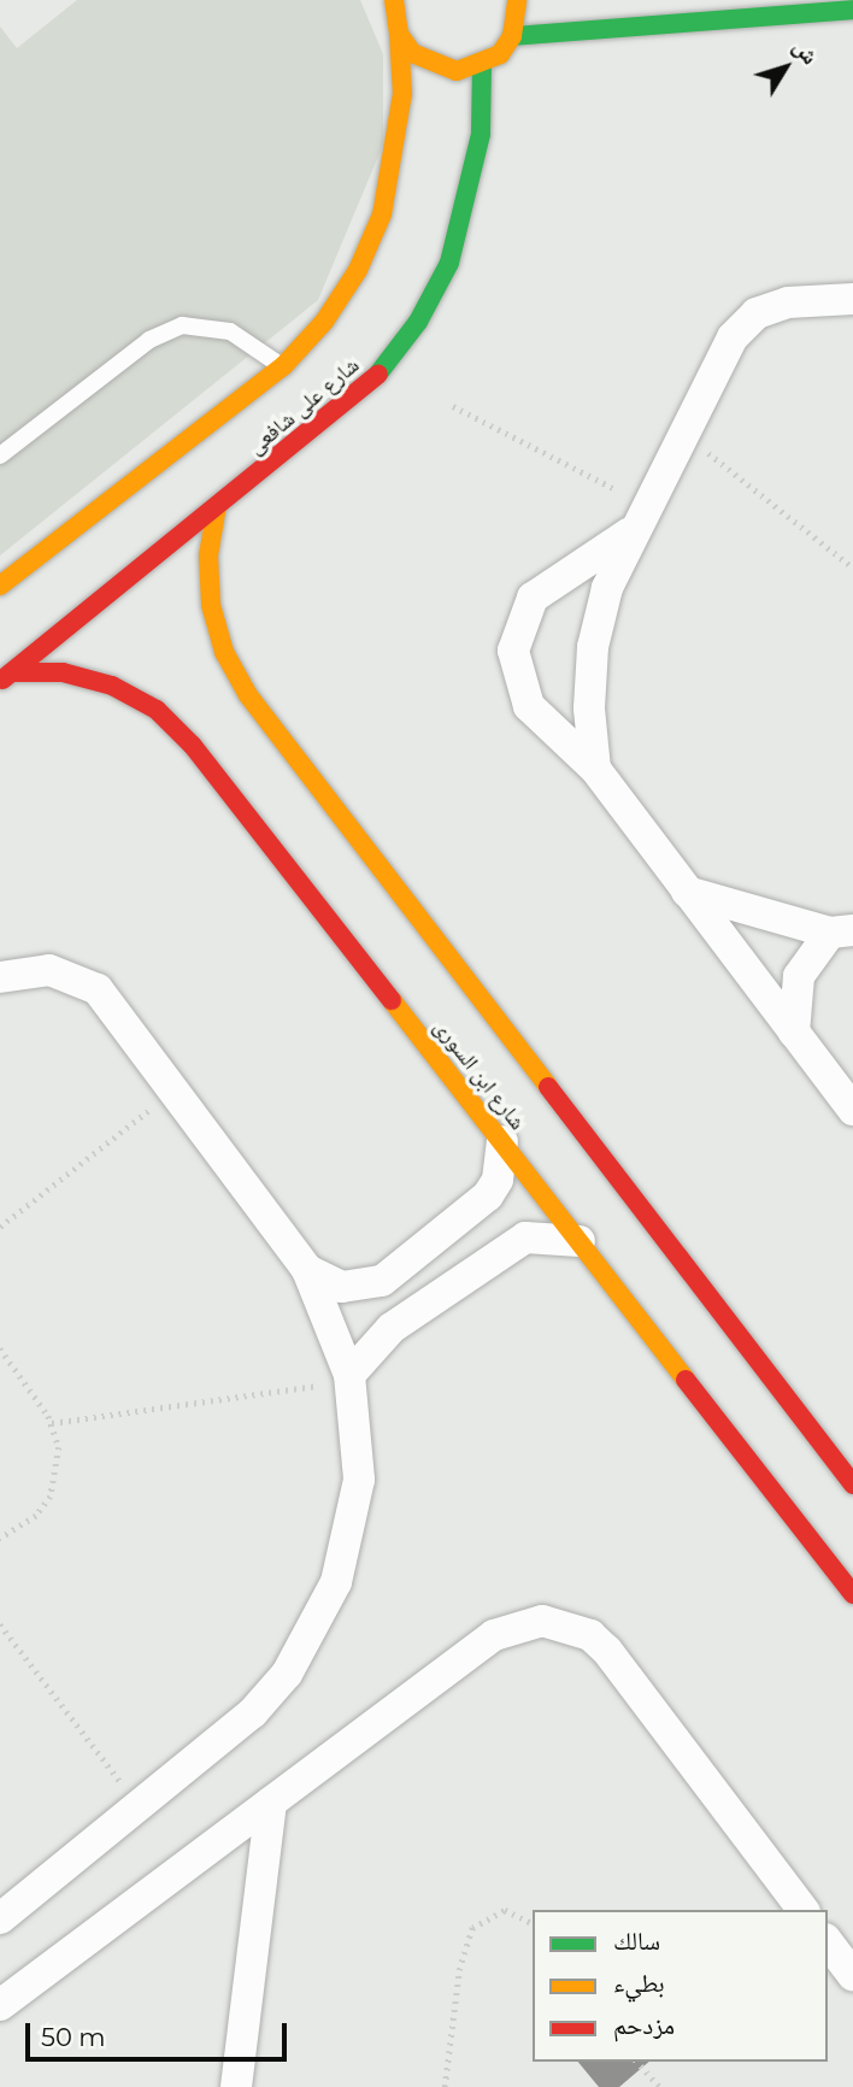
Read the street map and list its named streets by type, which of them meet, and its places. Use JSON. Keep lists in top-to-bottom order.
{
  "streets": {
    "street": ["شارع على شافعى", "شارع ابن السورى"]
  },
  "crossings": [
    ["شارع على شافعى", "شارع ابن السورى"]
  ],
  "legend": ["سالك", "بطيء", "مزدحم"],
  "scale_bar": "50 m",
  "north": "top right"
}
